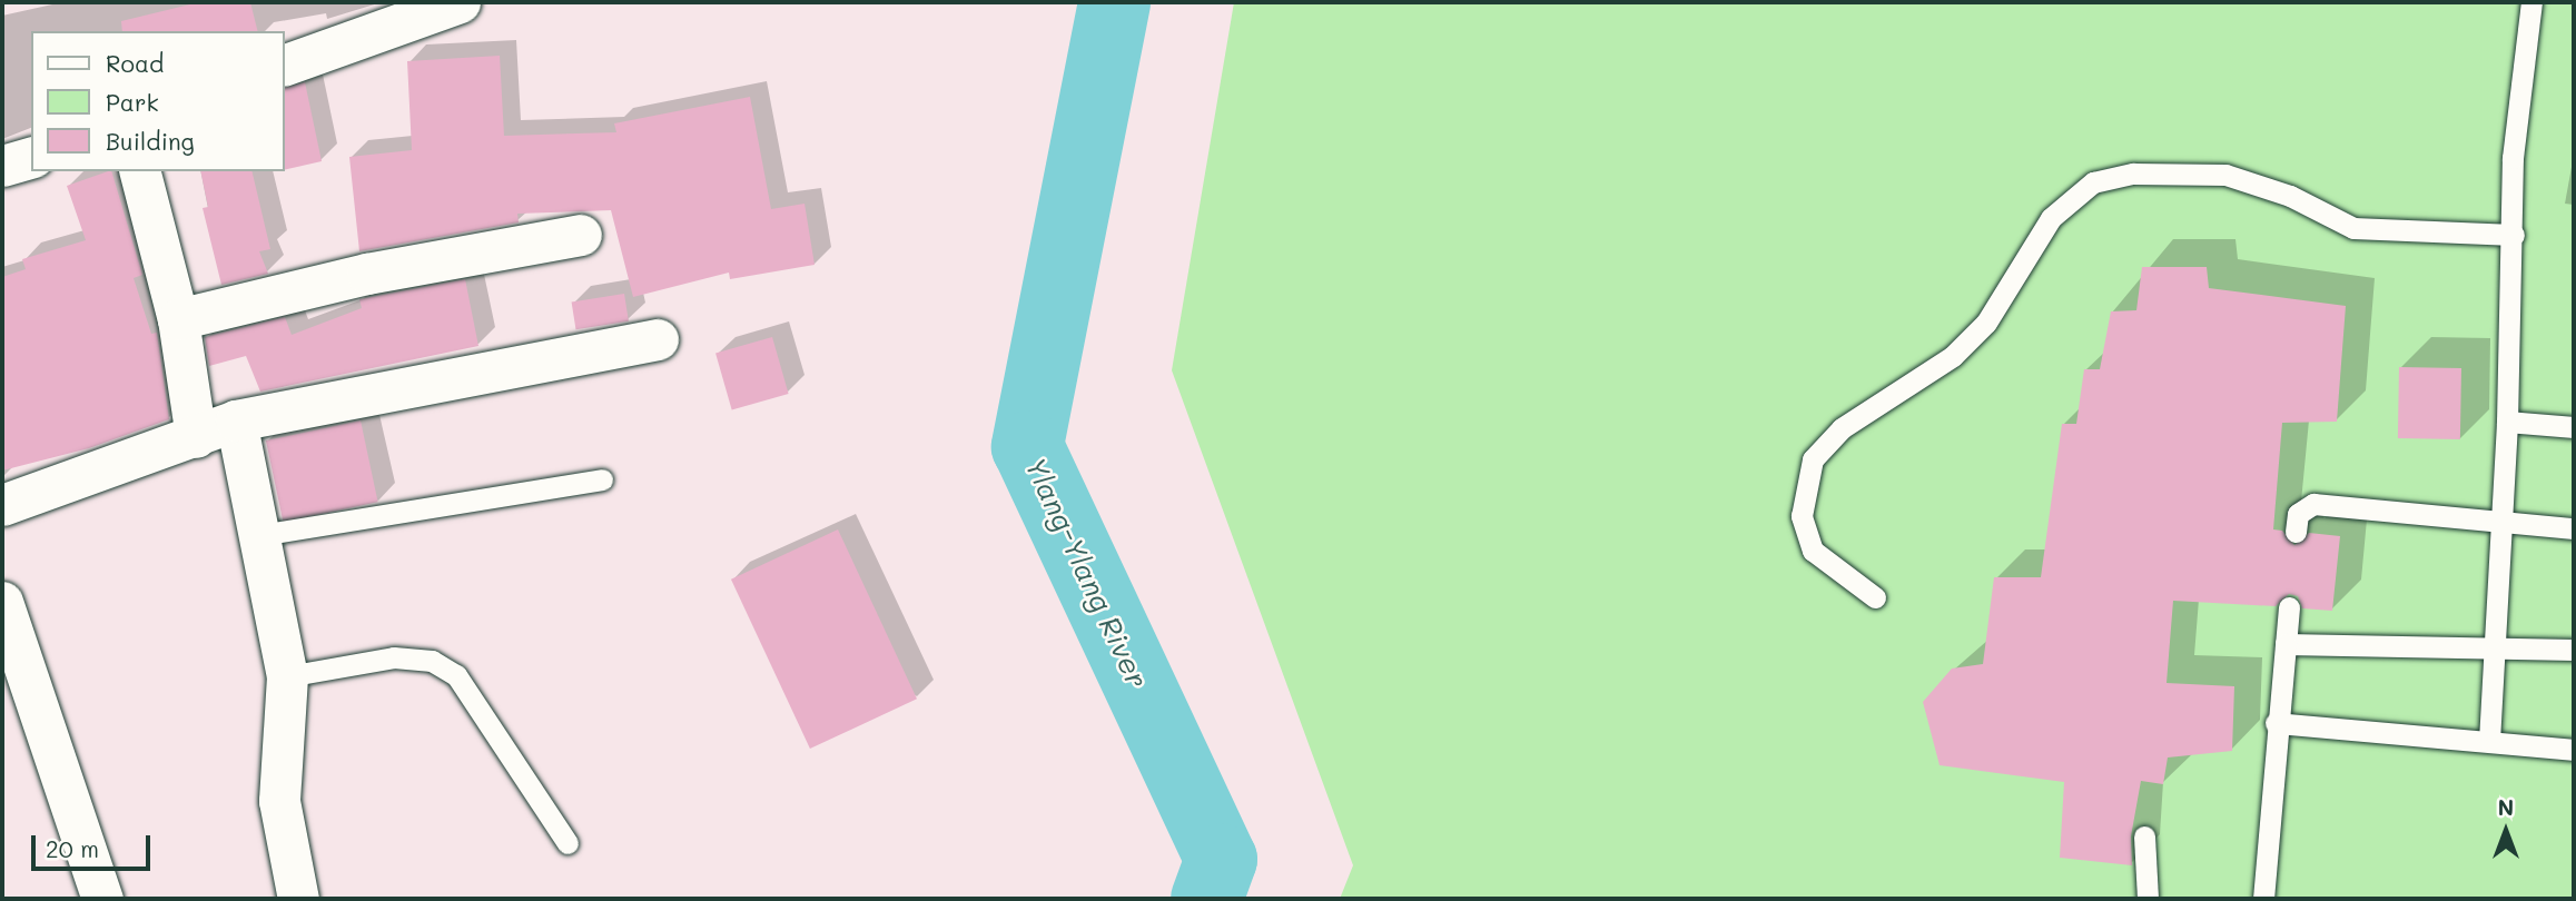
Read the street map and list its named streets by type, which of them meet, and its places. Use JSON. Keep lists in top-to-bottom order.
{
  "water": ["Ylang-Ylang River"],
  "legend": ["Road", "Park", "Building"],
  "scale_bar": "20 m",
  "north": "top"
}
